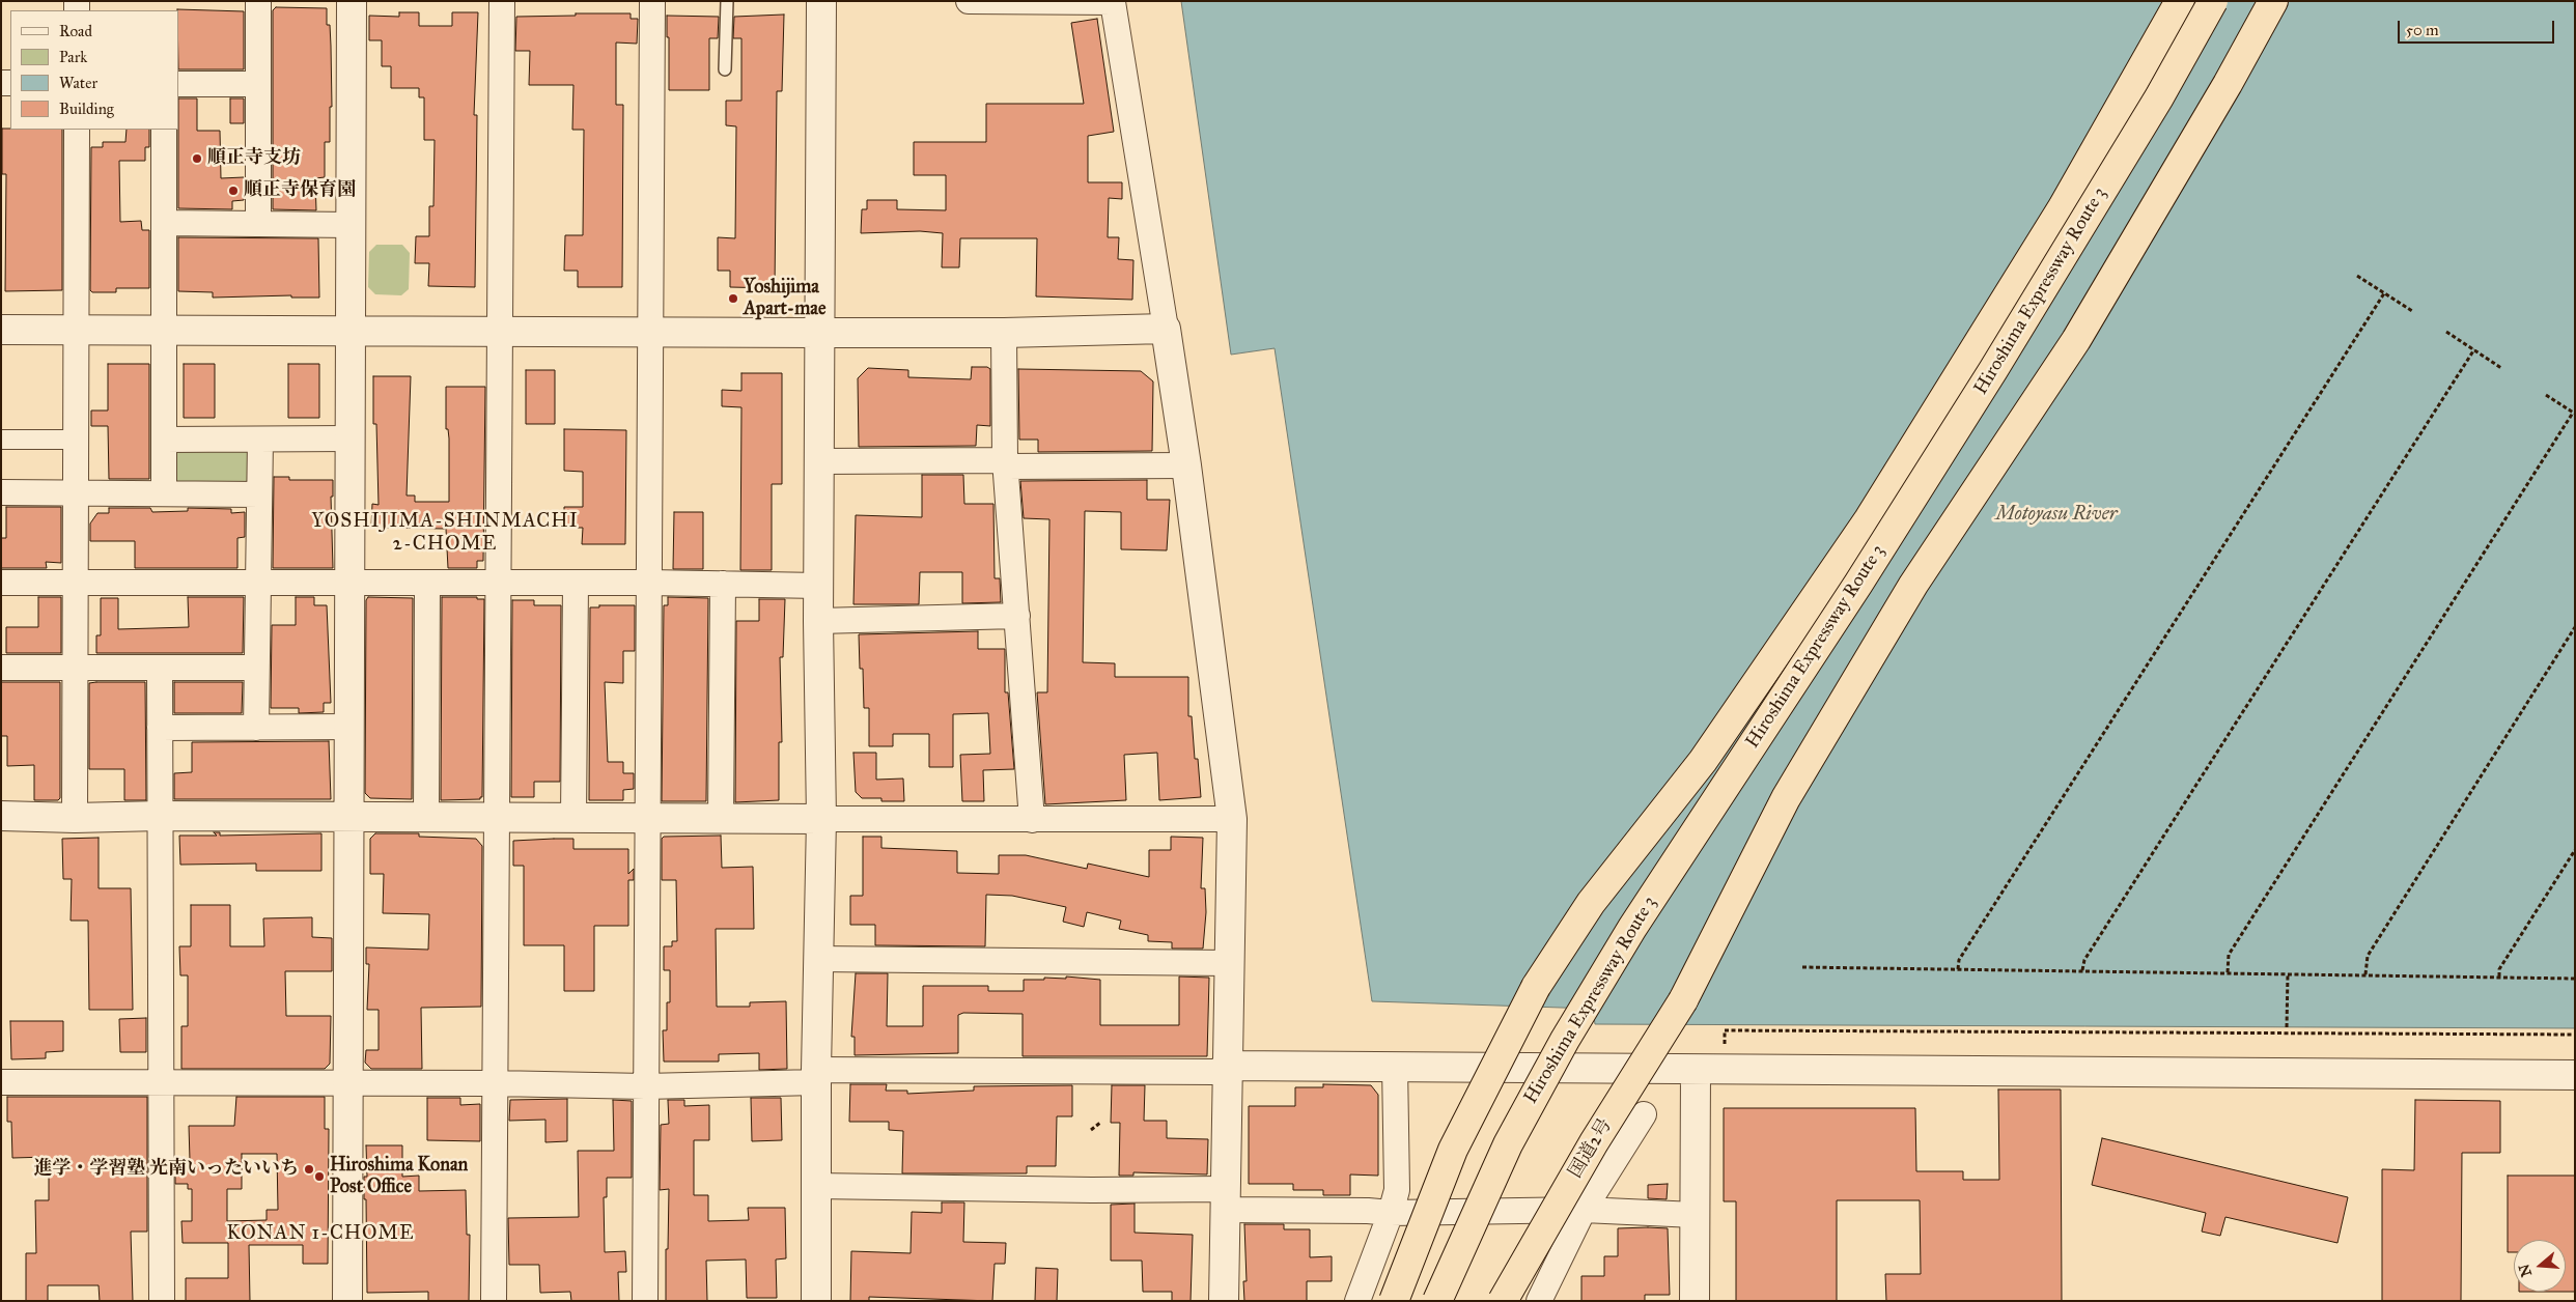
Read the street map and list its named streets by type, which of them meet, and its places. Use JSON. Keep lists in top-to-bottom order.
{
  "streets": {
    "highway": ["Hiroshima Expressway Route 3", "国道2号"]
  },
  "districts": ["YOSHIJIMA-SHINMACHI 2-CHOME", "KONAN 1-CHOME"],
  "water": ["Motoyasu River"],
  "places": [
    "順正寺支坊",
    "順正寺保育園",
    "Yoshijima Apart-mae",
    "進学・学習塾 光南いったいいち",
    "Hiroshima Konan Post Office"
  ],
  "legend": [
    "Road",
    "Park",
    "Water",
    "Building"
  ],
  "scale_bar": "50 m",
  "north": "left"
}
